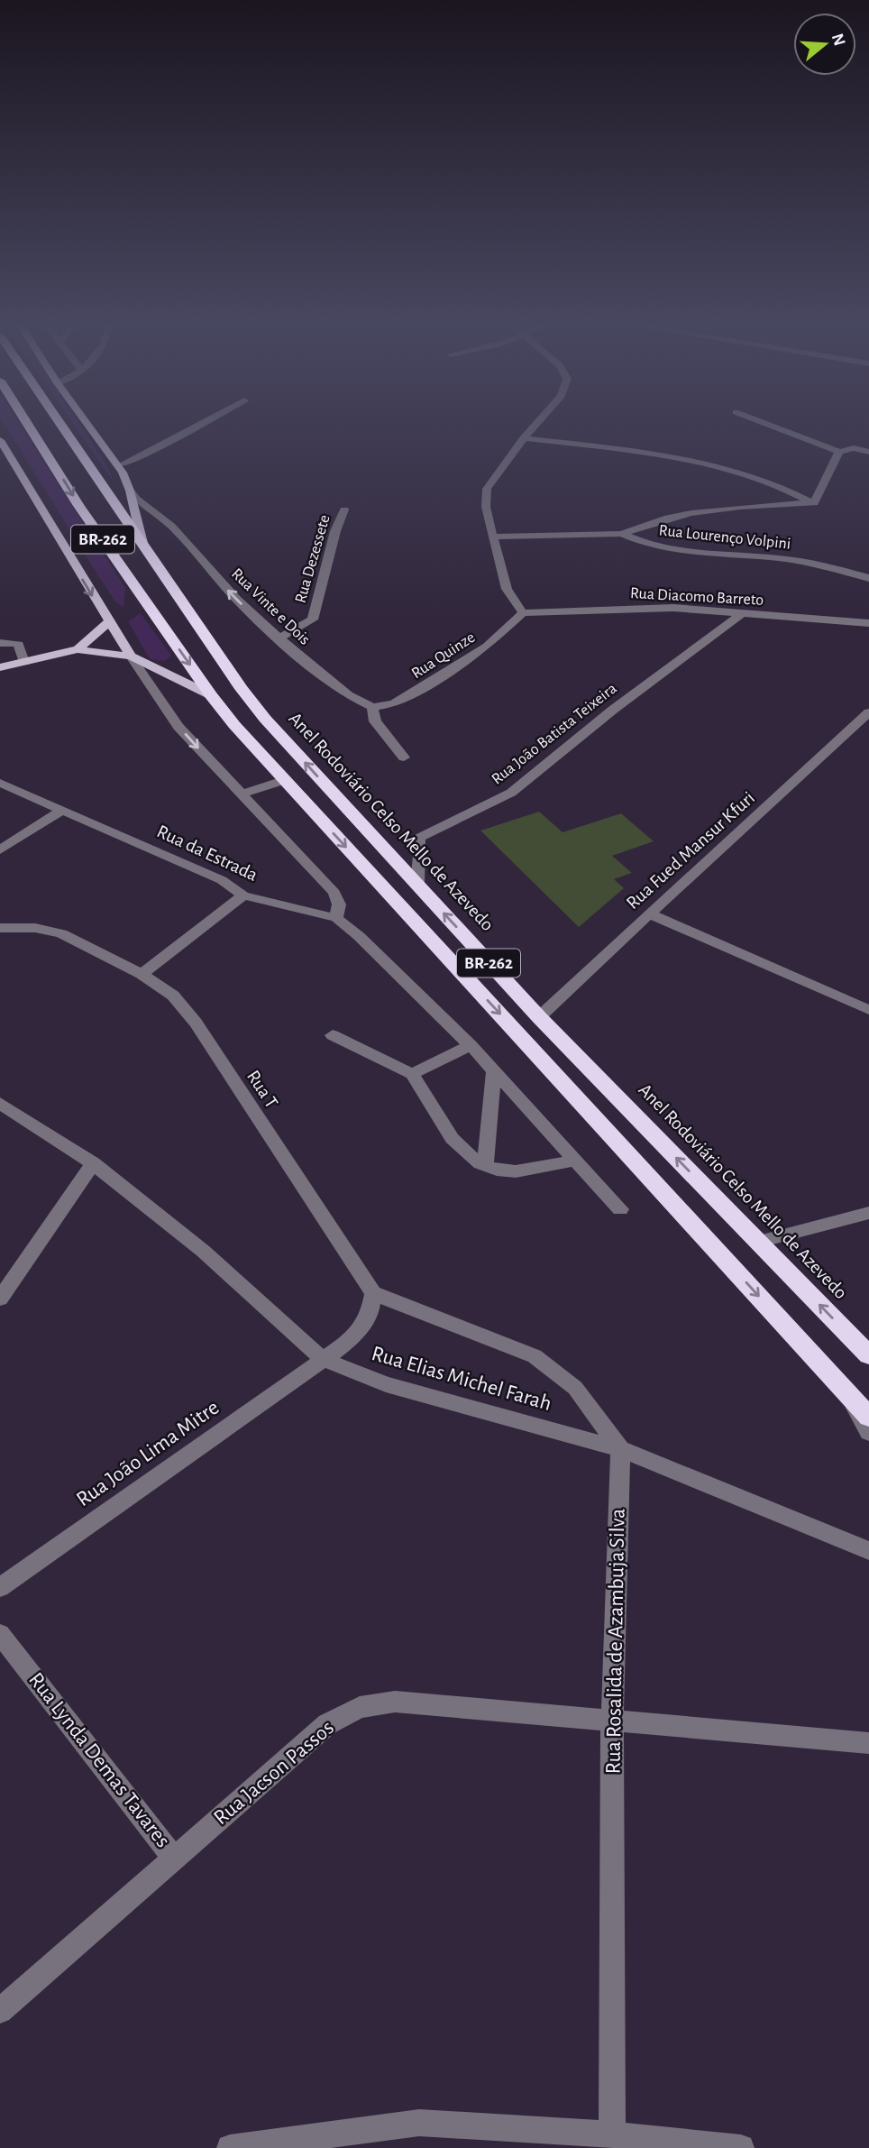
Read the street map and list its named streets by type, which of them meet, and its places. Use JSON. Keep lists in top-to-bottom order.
{
  "streets": {
    "highway": ["BR-262", "Anel Rodoviário Celso Mello de Azevedo"],
    "street": [
      "Rua Lourenço Volpini",
      "Rua Dezessete",
      "Rua Diacomo Barreto",
      "Rua Vinte e Dois",
      "Rua Quinze",
      "Rua João Batista Teixeira",
      "Rua Fued Mansur Kfuri",
      "Rua da Estrada",
      "Rua T",
      "Rua Elias Michel Farah",
      "Rua João Lima Mitre",
      "Rua Rosalida de Azambuja Silva",
      "Rua Lynda Demas Tavares",
      "Rua Jacson Passos"
    ]
  },
  "crossings": [
    ["Rua Dezessete", "Rua Vinte e Dois"],
    ["Rua Diacomo Barreto", "Rua Quinze"],
    ["Rua Diacomo Barreto", "Rua João Batista Teixeira"],
    ["Rua Vinte e Dois", "Rua Quinze"],
    ["Rua Vinte e Dois", "Anel Rodoviário Celso Mello de Azevedo"],
    ["Rua João Batista Teixeira", "Anel Rodoviário Celso Mello de Azevedo"],
    ["Anel Rodoviário Celso Mello de Azevedo", "Rua Fued Mansur Kfuri"],
    ["Rua Elias Michel Farah", "Rua João Lima Mitre"],
    ["Rua Elias Michel Farah", "Rua Rosalida de Azambuja Silva"],
    ["Rua Rosalida de Azambuja Silva", "Rua Jacson Passos"],
    ["Rua Lynda Demas Tavares", "Rua Jacson Passos"]
  ],
  "one_way": ["Anel Rodoviário Celso Mello de Azevedo"],
  "north": "right"
}
